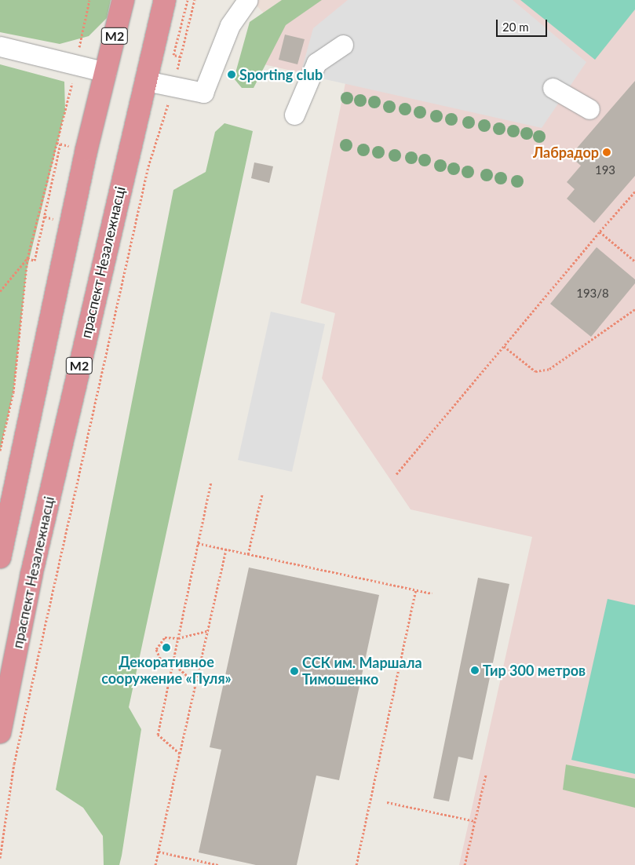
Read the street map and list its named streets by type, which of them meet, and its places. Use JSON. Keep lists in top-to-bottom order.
{
  "streets": {
    "highway": ["М2", "праспект Незалежнасці"]
  },
  "places": [
    "Sporting club",
    "Лабрадор",
    "Декоративное сооружение «Пуля»",
    "Тир 300 метров",
    "ССК им. Маршала Тимошенко"
  ],
  "house_numbers": ["193", "193/8"],
  "scale_bar": "20 m"
}
